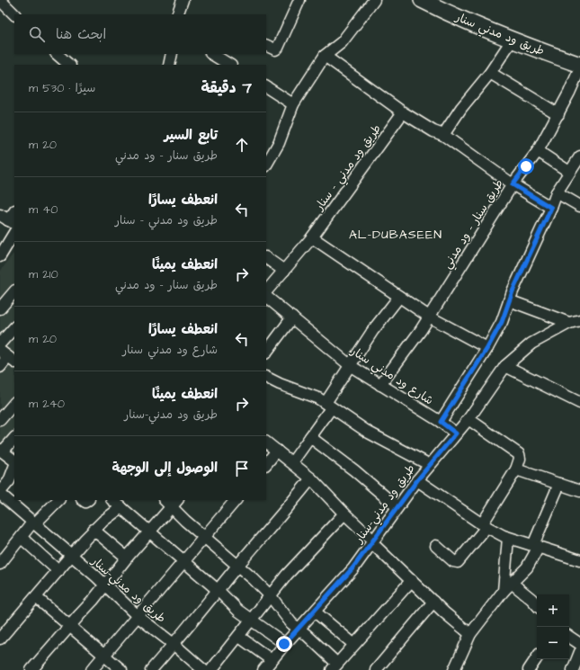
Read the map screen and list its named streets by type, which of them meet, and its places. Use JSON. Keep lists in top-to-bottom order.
{
  "streets": {
    "highway": ["طريق ود مدني سنار"],
    "street": [
      "طريق ود مدني - سنار",
      "طريق سنار - ود مدني",
      "شارع ود مدني سنار",
      "طريق ود مدني-سنار"
    ]
  },
  "crossings": [
    ["طريق سنار - ود مدني", "شارع ود مدني سنار"],
    ["شارع ود مدني سنار", "طريق ود مدني-سنار"]
  ],
  "districts": ["AL-DUBASEEN"],
  "page": {
    "search": "ابحث هنا",
    "heading": ["7 دقيقة", "سيرًا · 530 m"],
    "list": [
      ["تابع السير", "طريق سنار - ود مدني", "20 m"],
      ["انعطف يسارًا", "طريق ود مدني - سنار", "40 m"],
      ["انعطف يمينًا", "طريق سنار - ود مدني", "210 m"],
      ["انعطف يسارًا", "شارع ود مدني سنار", "20 m"],
      ["انعطف يمينًا", "طريق ود مدني-سنار", "240 m"],
      "الوصول إلى الوجهة"
    ],
    "map_buttons": ["+", "−"]
  }
}
